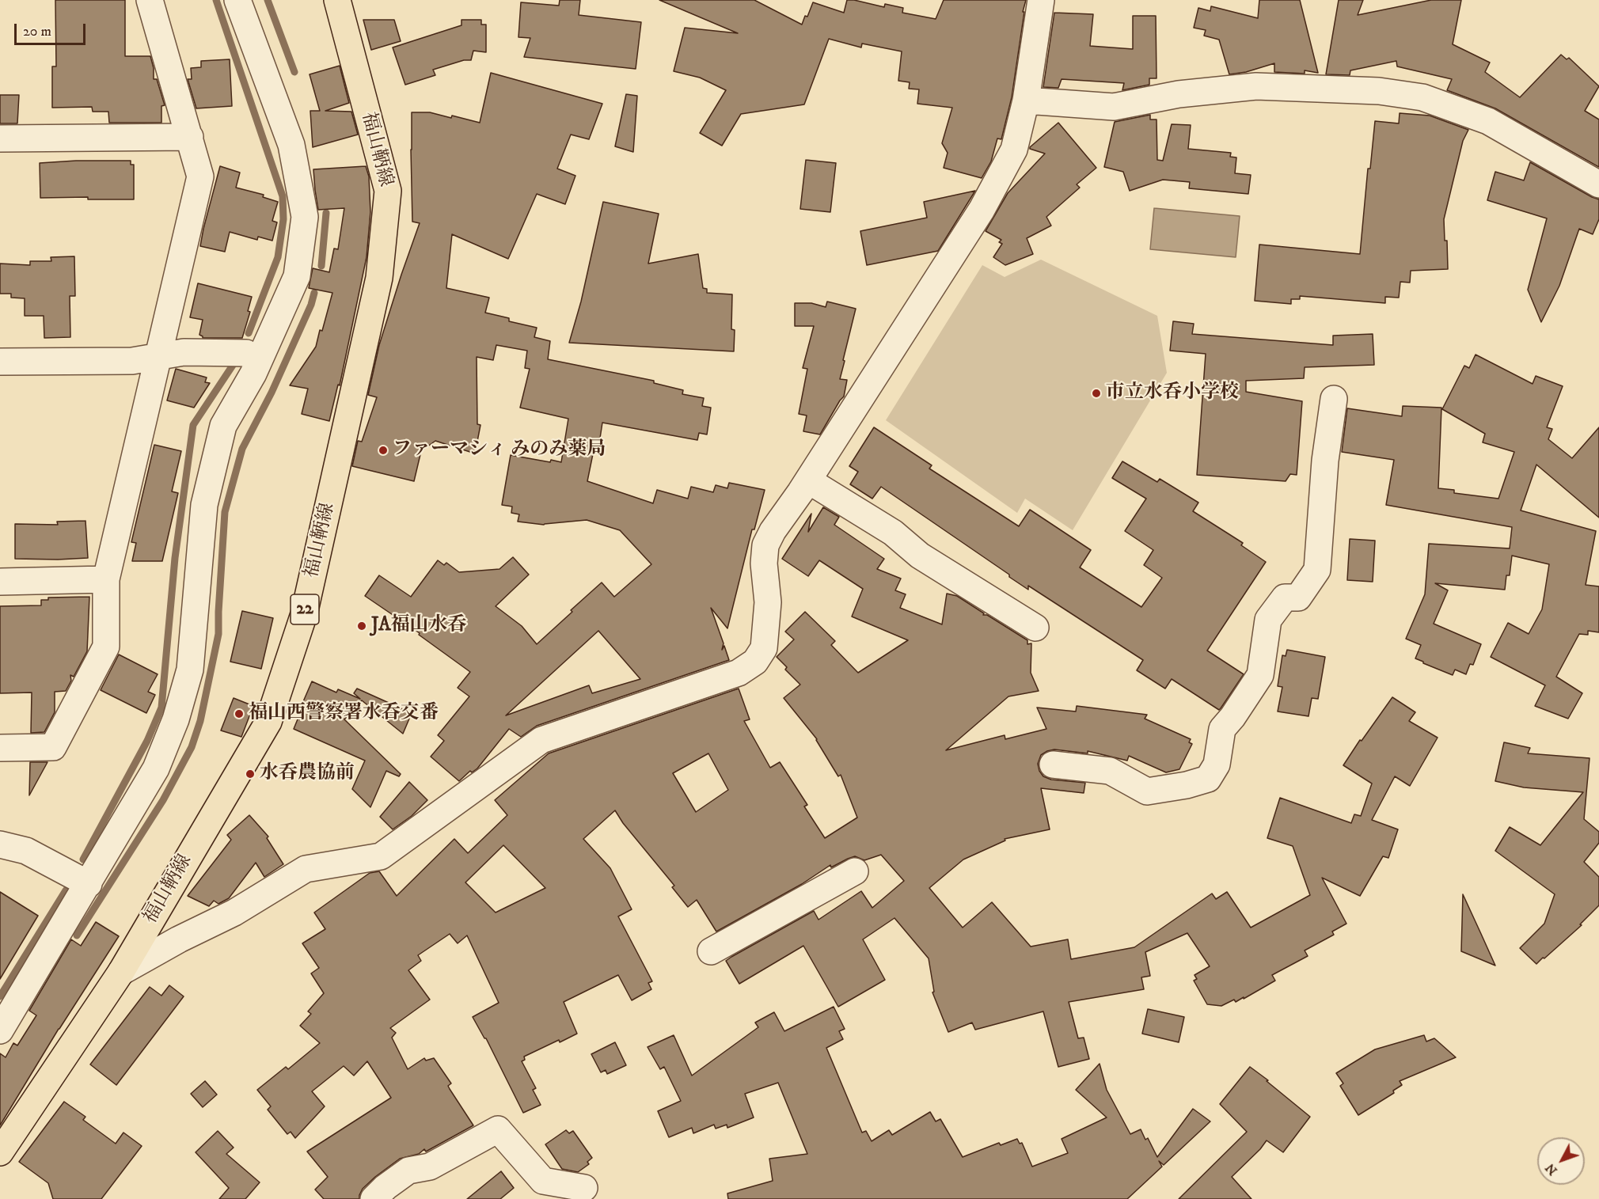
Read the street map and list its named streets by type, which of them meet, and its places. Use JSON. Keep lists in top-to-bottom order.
{
  "streets": {
    "main road": ["福山鞆線", "22"]
  },
  "places": [
    "市立水呑小学校",
    "ファーマシィ みのみ薬局",
    "JA福山水呑",
    "福山西警察署水呑交番",
    "水呑農協前"
  ],
  "scale_bar": "20 m",
  "north": "bottom left"
}
